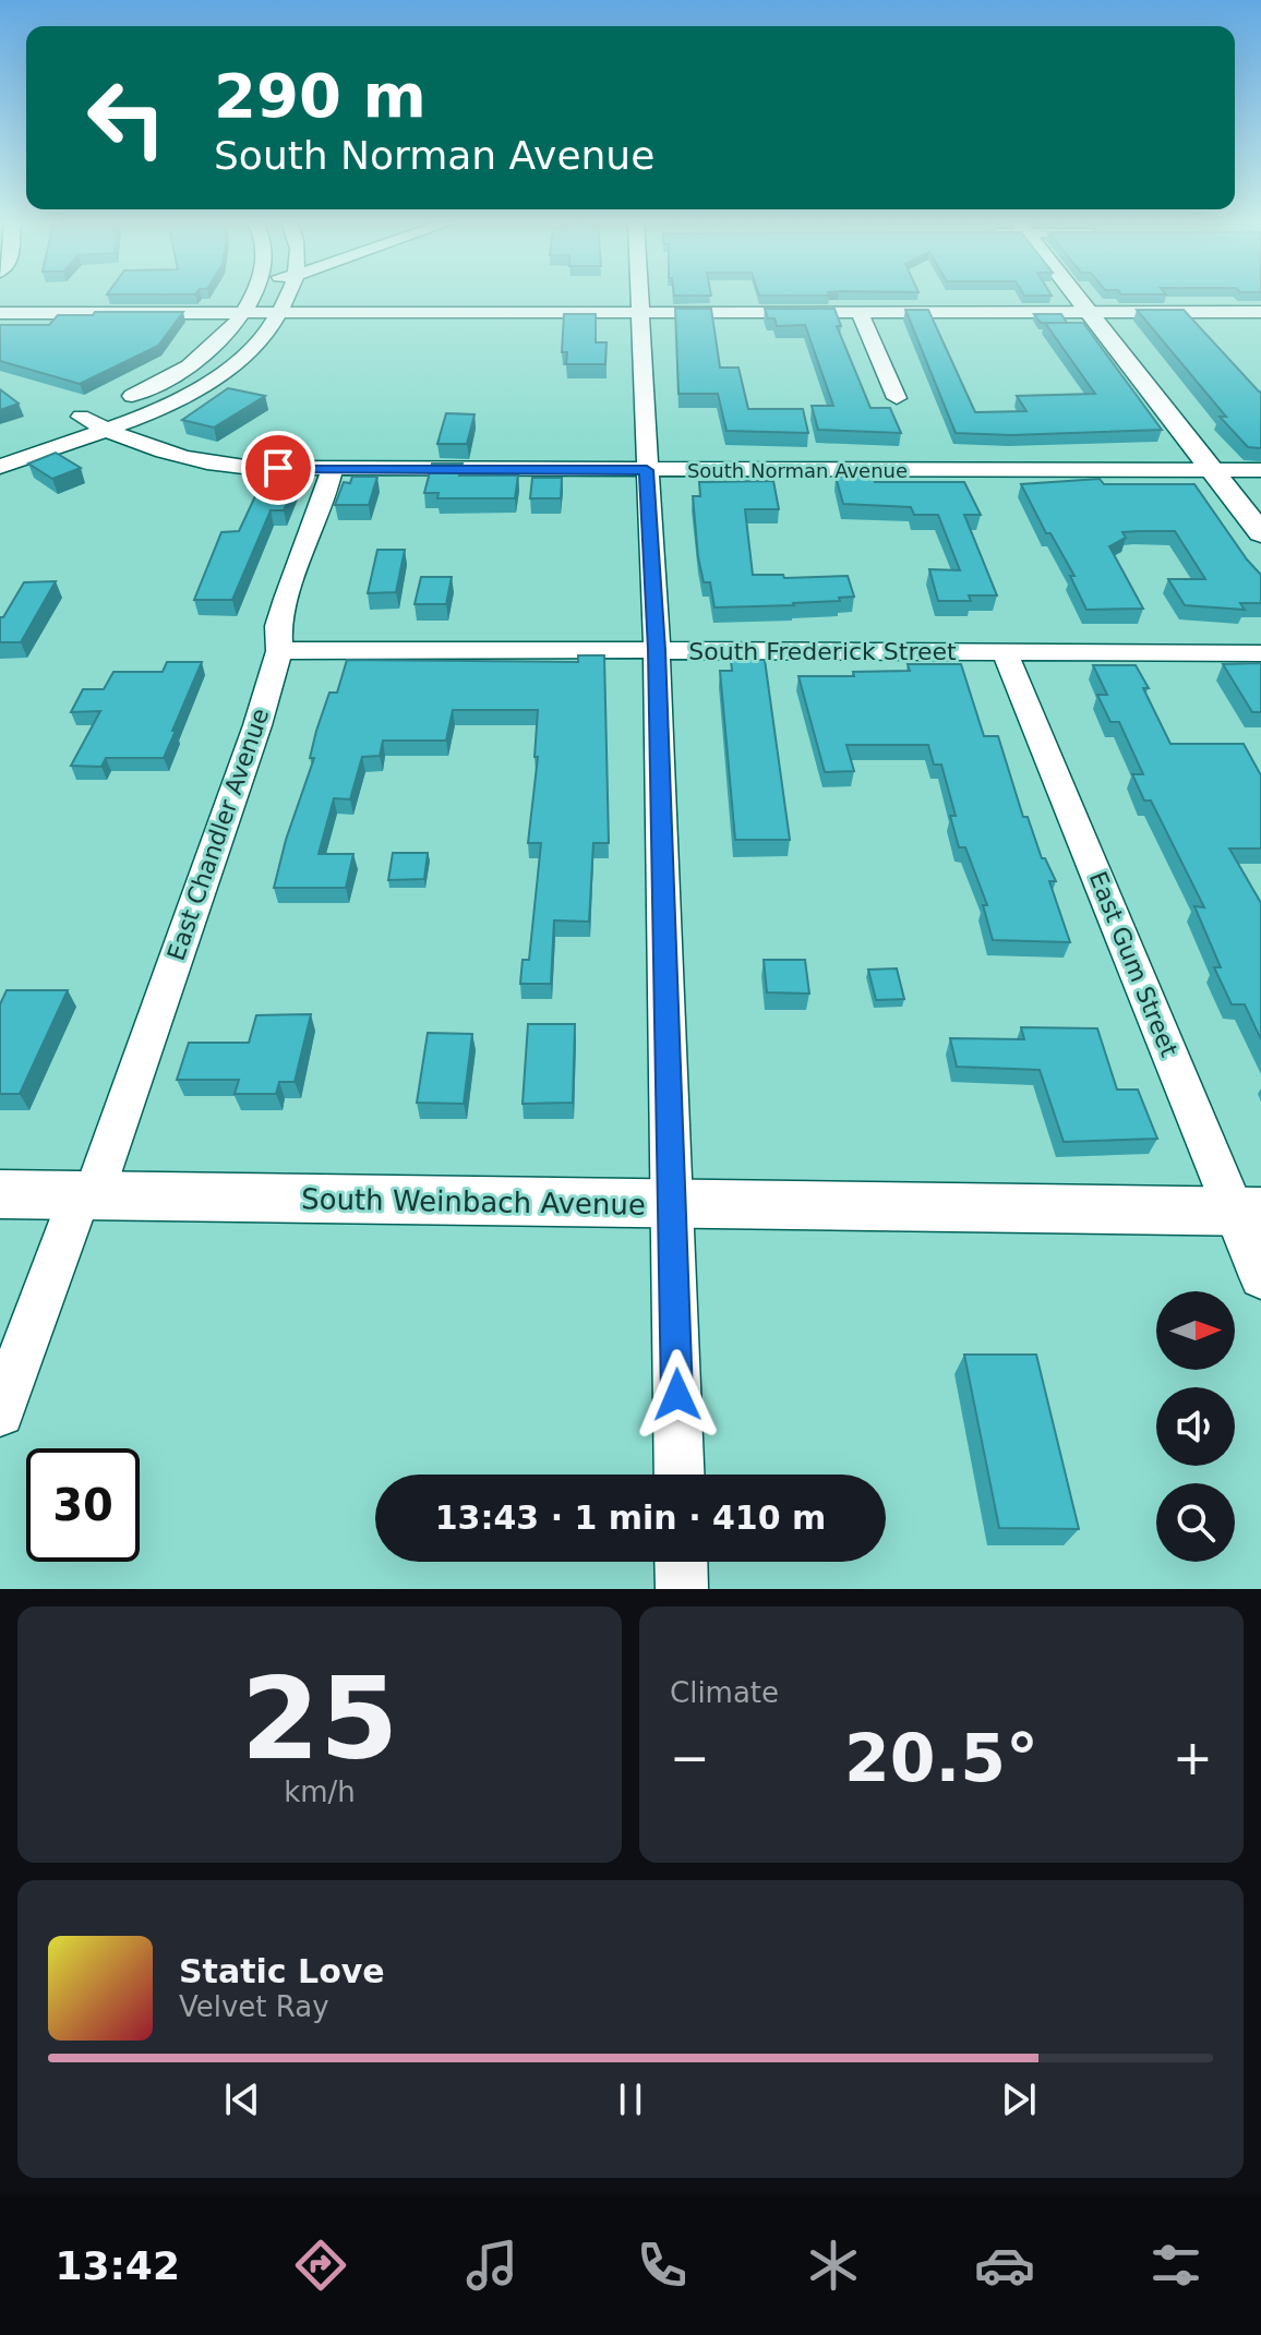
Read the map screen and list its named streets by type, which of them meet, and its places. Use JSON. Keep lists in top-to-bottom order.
{
  "streets": {
    "street": [
      "South Norman Avenue",
      "South Frederick Street",
      "East Chandler Avenue",
      "East Gum Street",
      "South Weinbach Avenue"
    ]
  },
  "crossings": [
    ["South Norman Avenue", "East Chandler Avenue"],
    ["South Frederick Street", "East Chandler Avenue"],
    ["South Frederick Street", "East Gum Street"],
    ["East Chandler Avenue", "South Weinbach Avenue"],
    ["East Gum Street", "South Weinbach Avenue"]
  ],
  "north": "right",
  "page": {
    "turn": ["290 m", "South Norman Avenue"],
    "limit": "30",
    "trip": "13:43 · 1 min · 410 m",
    "tile": [
      ["25", "km/h"],
      "Climate"
    ],
    "heat": ["−", "20.5°", "+"],
    "song": ["Static Love", "Velvet Ray"],
    "tabs": "13:42"
  }
}
